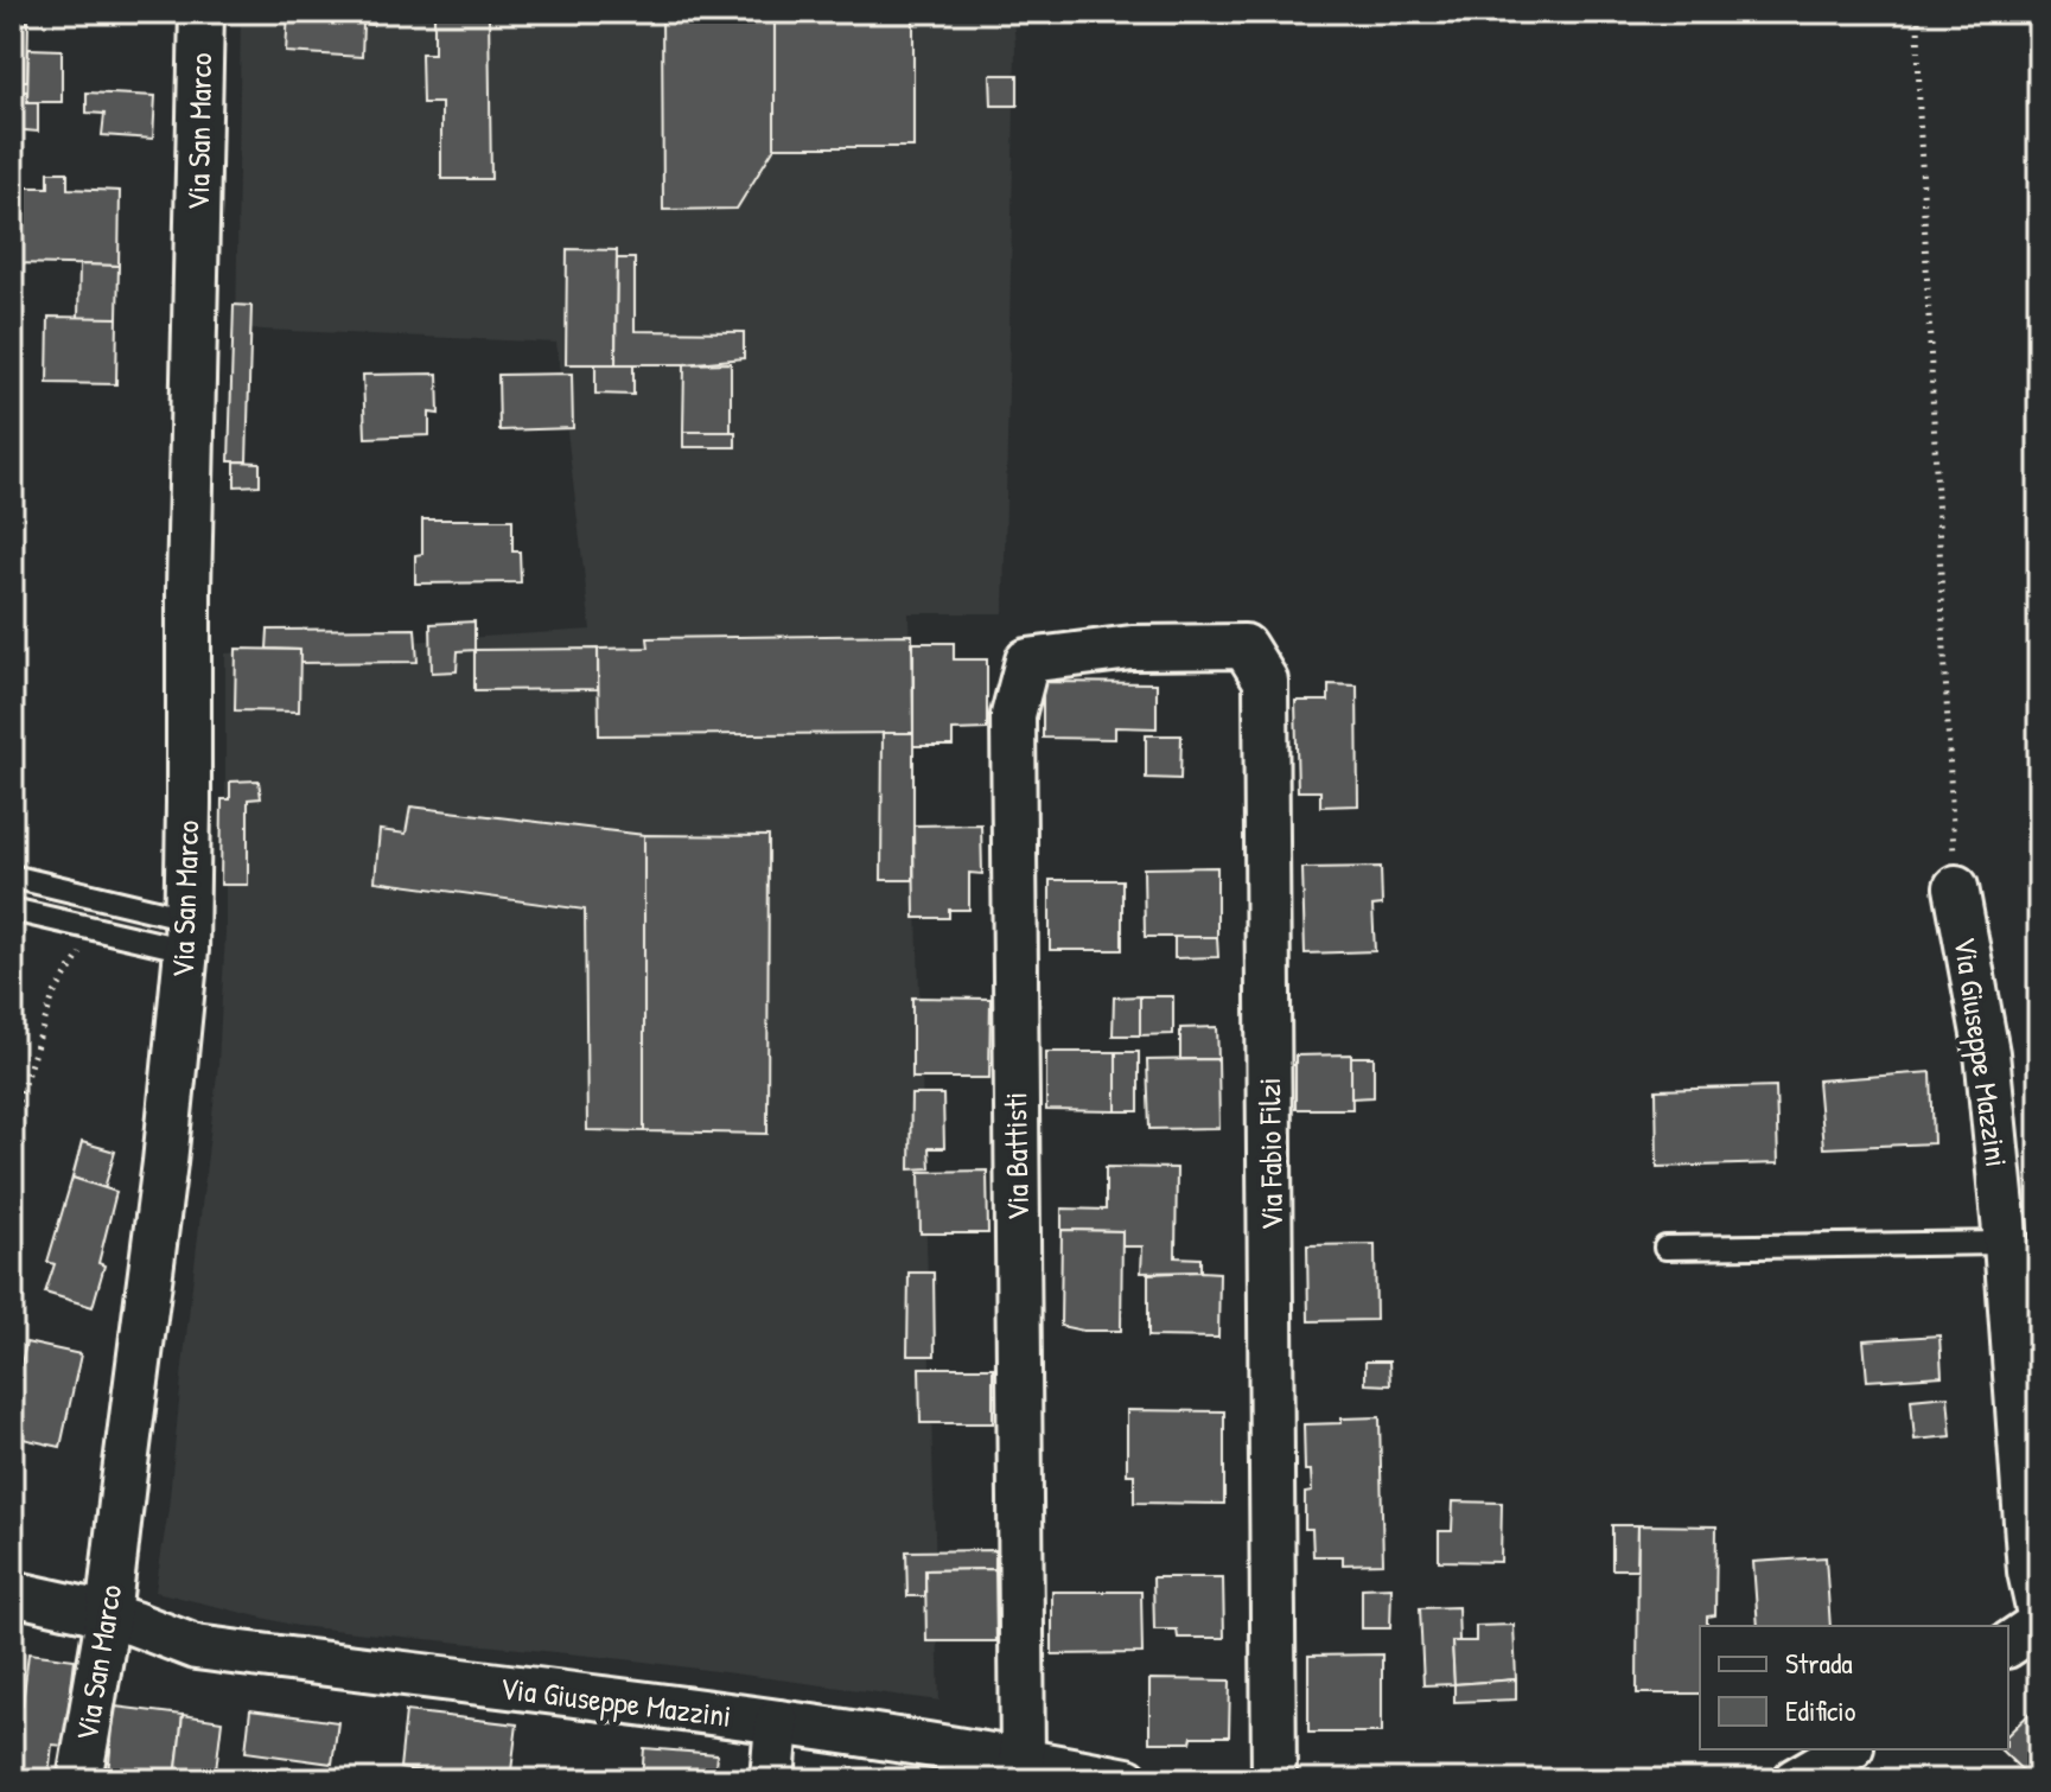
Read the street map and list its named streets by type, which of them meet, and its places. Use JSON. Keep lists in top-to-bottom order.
{
  "streets": {
    "street": [
      "Via San Marco",
      "Via Giuseppe Mazzini",
      "Via Fabio Filzi",
      "Via Battisti"
    ]
  },
  "crossings": [
    ["Via San Marco", "Via Giuseppe Mazzini"],
    ["Via Giuseppe Mazzini", "Via Battisti"],
    ["Via Fabio Filzi", "Via Battisti"]
  ],
  "legend": ["Strada", "Edificio"]
}
